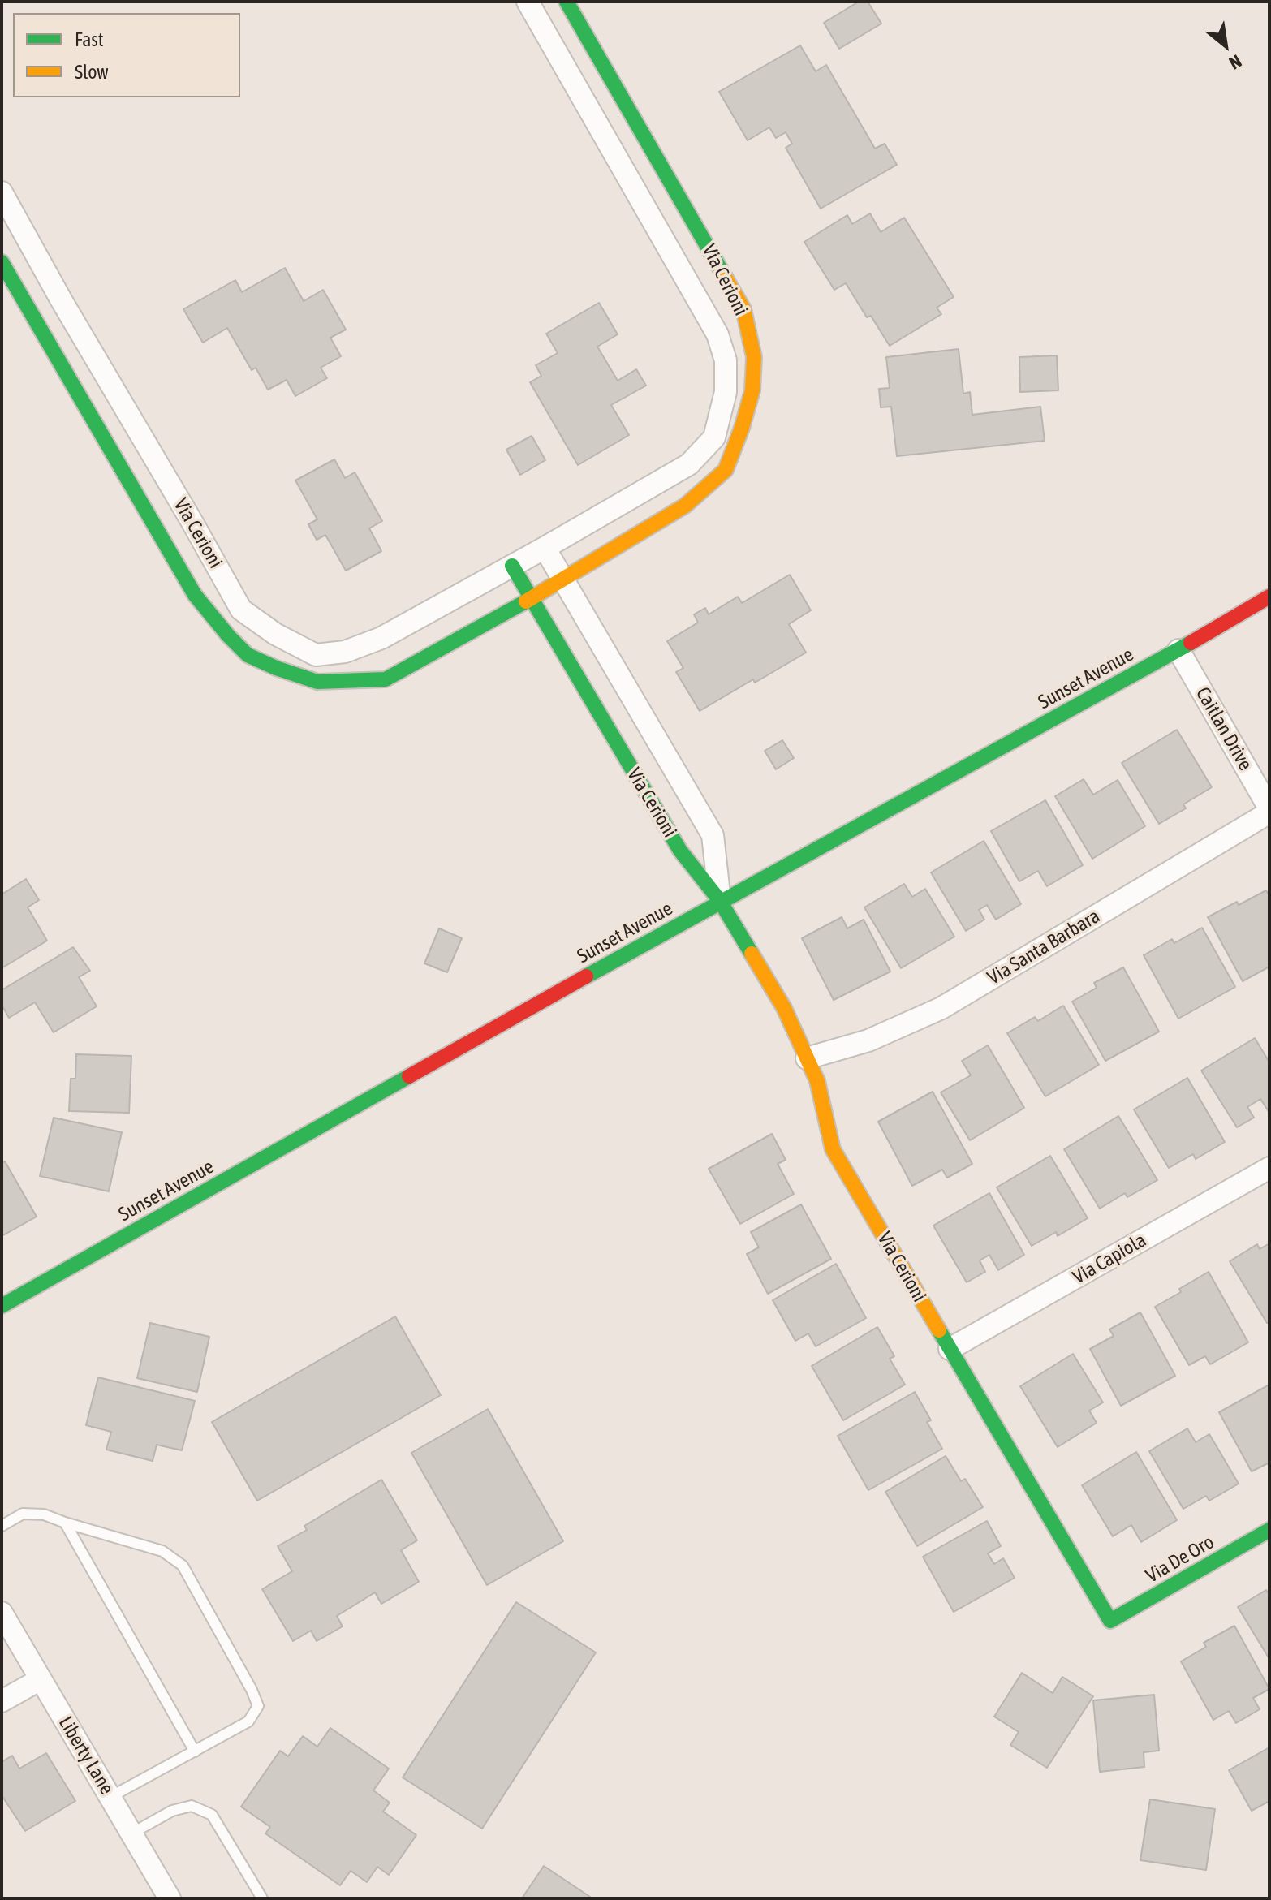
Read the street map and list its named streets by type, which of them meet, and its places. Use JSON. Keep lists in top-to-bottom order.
{
  "streets": {
    "street": [
      "Via Cerioni",
      "Sunset Avenue",
      "Caitlan Drive",
      "Via Santa Barbara",
      "Via Capiola",
      "Via De Oro",
      "Liberty Lane"
    ]
  },
  "crossings": [
    ["Via Cerioni", "Sunset Avenue"],
    ["Via Cerioni", "Via Santa Barbara"],
    ["Via Cerioni", "Via Capiola"],
    ["Via Cerioni", "Via De Oro"],
    ["Sunset Avenue", "Caitlan Drive"],
    ["Caitlan Drive", "Via Santa Barbara"]
  ],
  "legend": ["Fast", "Slow"],
  "north": "bottom right"
}
